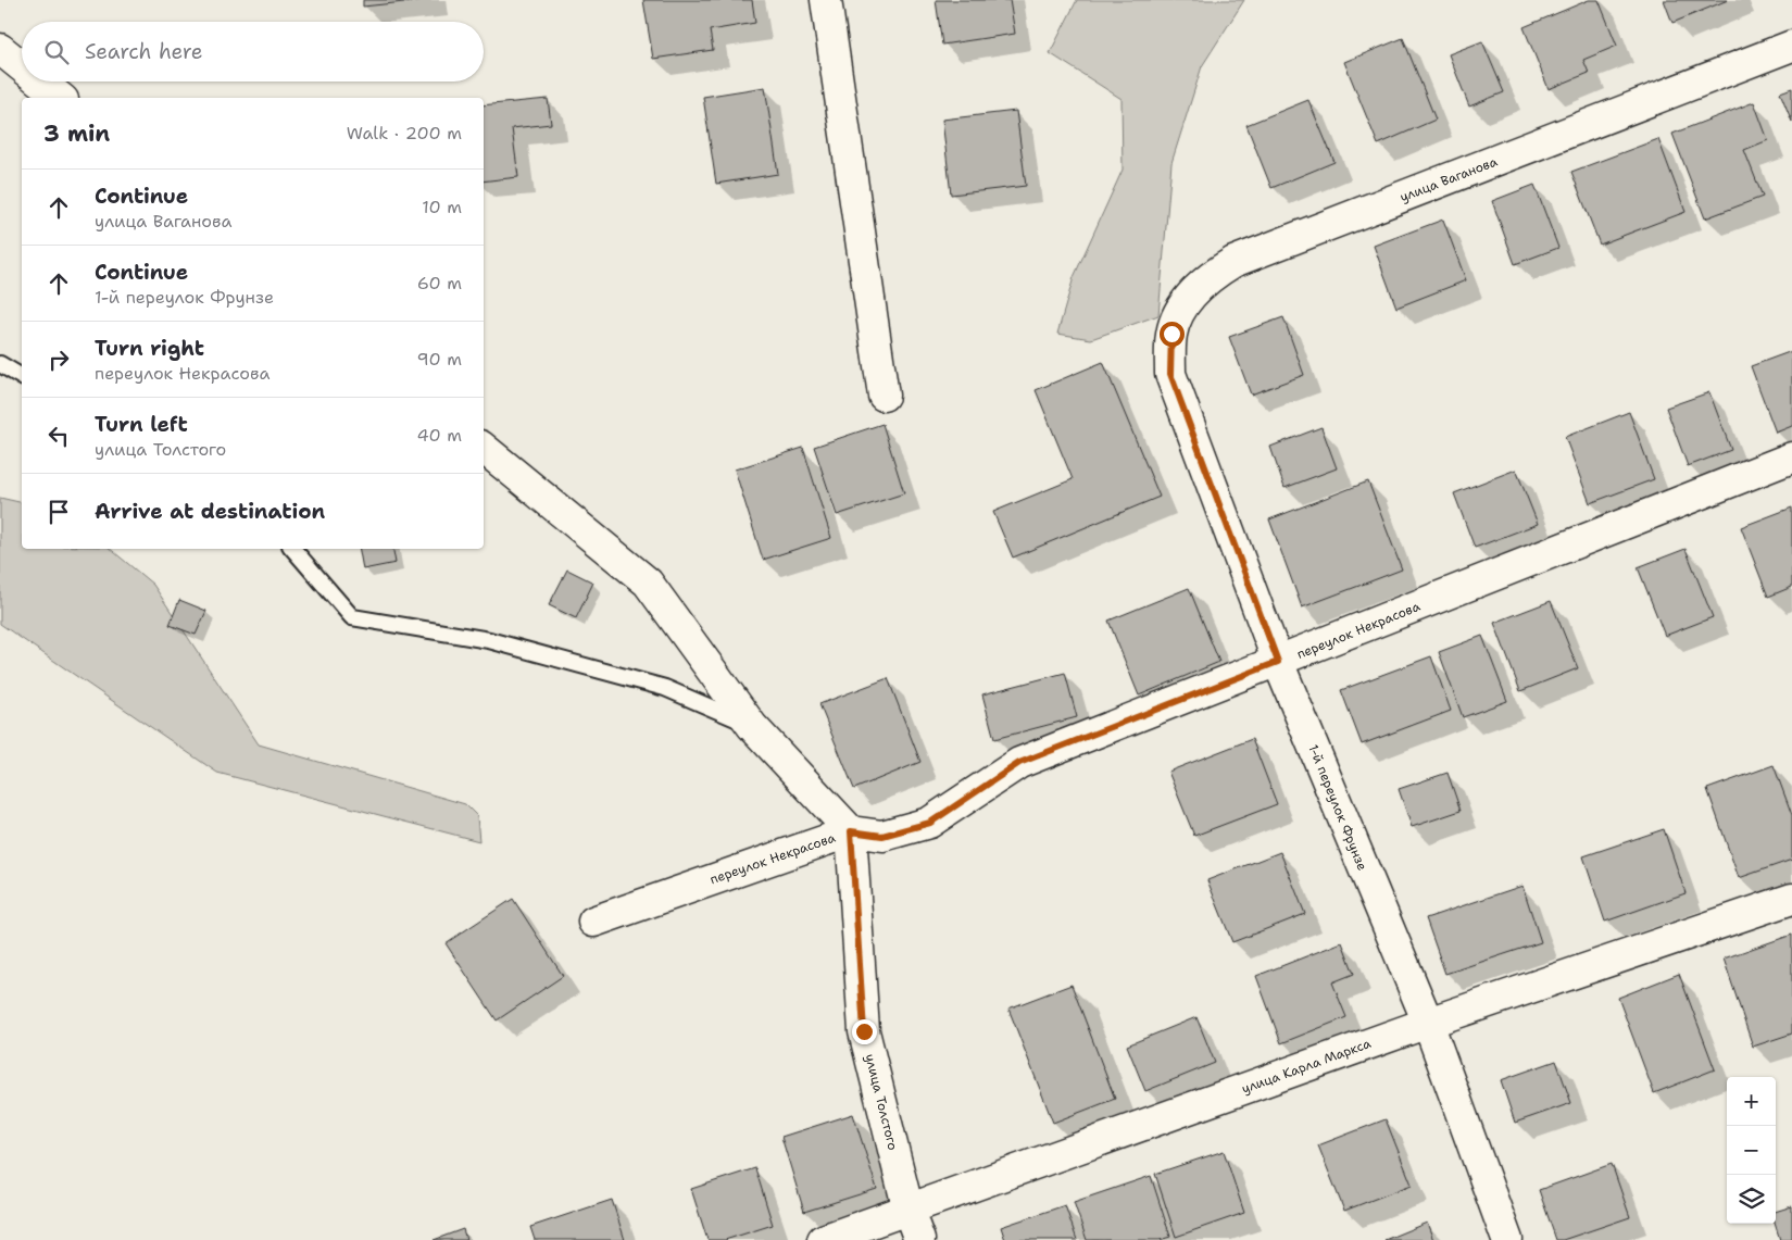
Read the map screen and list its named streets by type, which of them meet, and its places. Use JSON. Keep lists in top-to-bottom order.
{
  "streets": {
    "street": [
      "улица Ваганова",
      "переулок Некрасова",
      "1-й переулок Фрунзе",
      "улица Карла Маркса",
      "улица Толстого"
    ]
  },
  "crossings": [
    ["улица Ваганова", "1-й переулок Фрунзе"],
    ["переулок Некрасова", "1-й переулок Фрунзе"],
    ["переулок Некрасова", "улица Толстого"],
    ["1-й переулок Фрунзе", "улица Карла Маркса"],
    ["улица Карла Маркса", "улица Толстого"]
  ],
  "page": {
    "search": "Search here",
    "heading": ["3 min", "Walk · 200 m"],
    "list": [
      ["Continue", "улица Ваганова", "10 m"],
      ["Continue", "1-й переулок Фрунзе", "60 m"],
      ["Turn right", "переулок Некрасова", "90 m"],
      ["Turn left", "улица Толстого", "40 m"],
      "Arrive at destination"
    ],
    "map_buttons": ["+", "−"]
  }
}
